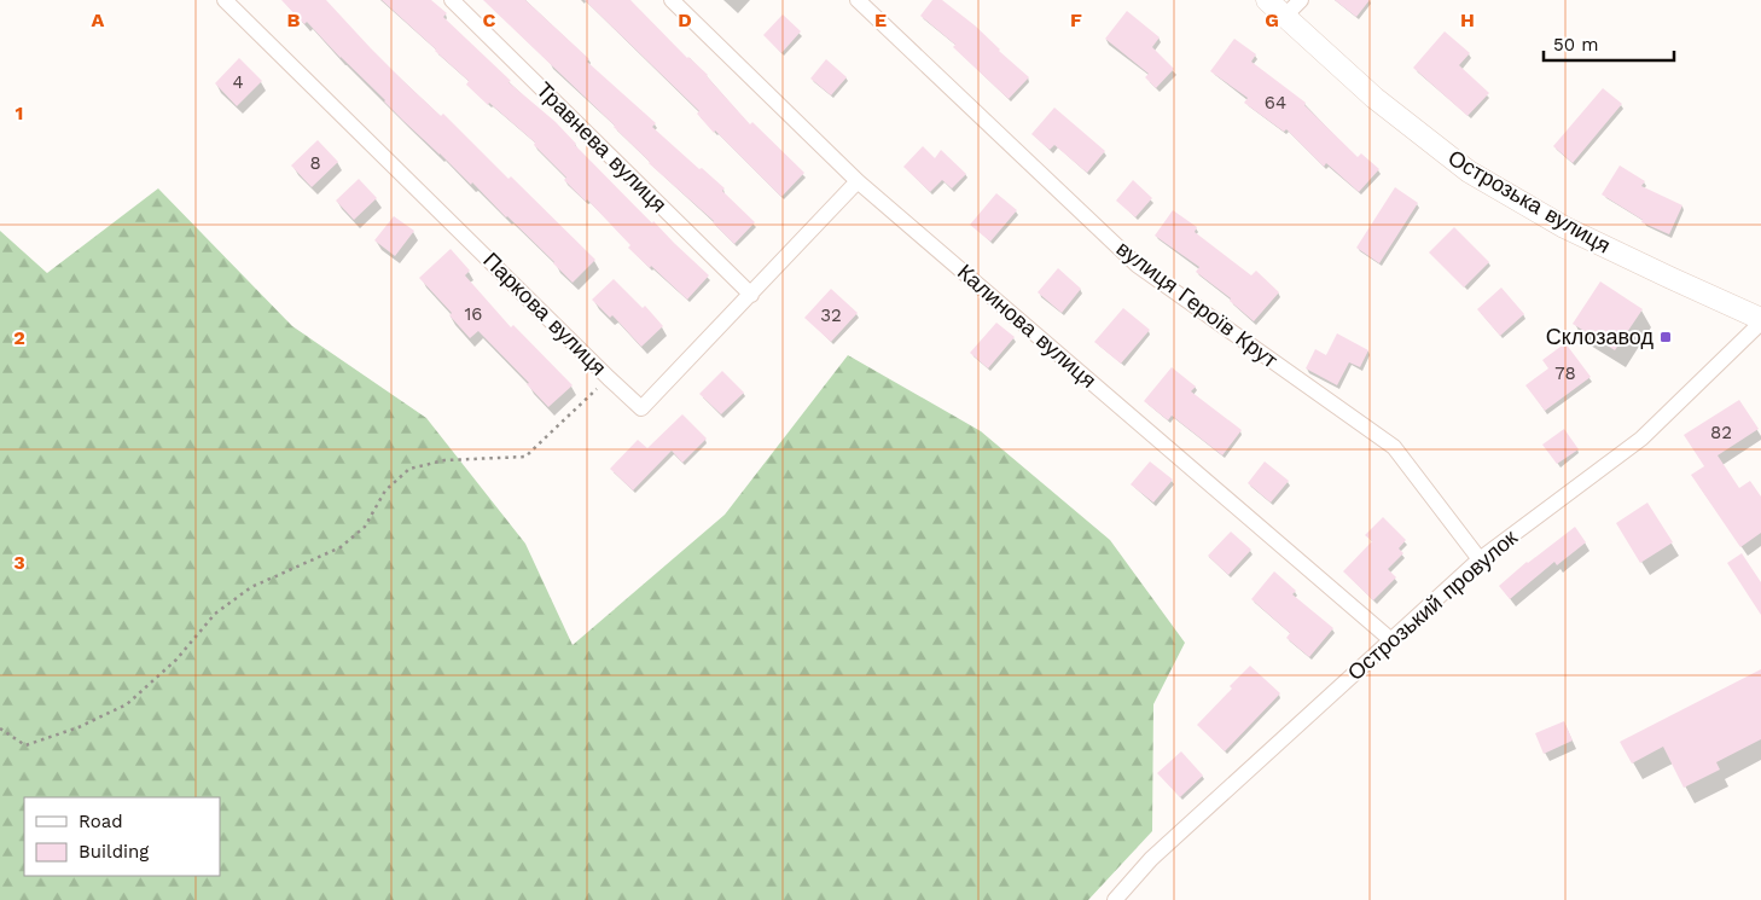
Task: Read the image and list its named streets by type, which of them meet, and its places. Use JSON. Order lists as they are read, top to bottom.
{
  "streets": {
    "main road": ["Острозька вулиця"],
    "street": [
      "Травнева вулиця",
      "вулиця Героїв Крут",
      "Паркова вулиця",
      "Калинова вулиця",
      "Острозький провулок"
    ]
  },
  "crossings": [
    ["Травнева вулиця", "Паркова вулиця"],
    ["Острозька вулиця", "Острозький провулок"],
    ["вулиця Героїв Крут", "Острозький провулок"],
    ["Паркова вулиця", "Калинова вулиця"],
    ["Калинова вулиця", "Острозький провулок"]
  ],
  "places": {
    "transit": ["Склозавод"]
  },
  "house_numbers": [
    "4",
    "64",
    "8",
    "16",
    "32",
    "78",
    "82"
  ],
  "legend": ["Road", "Building"],
  "scale_bar": "50 m",
  "grid": {
    "columns": [
      "A",
      "B",
      "C",
      "D",
      "E",
      "F",
      "G",
      "H"
    ],
    "rows": ["1", "2", "3"]
  }
}
